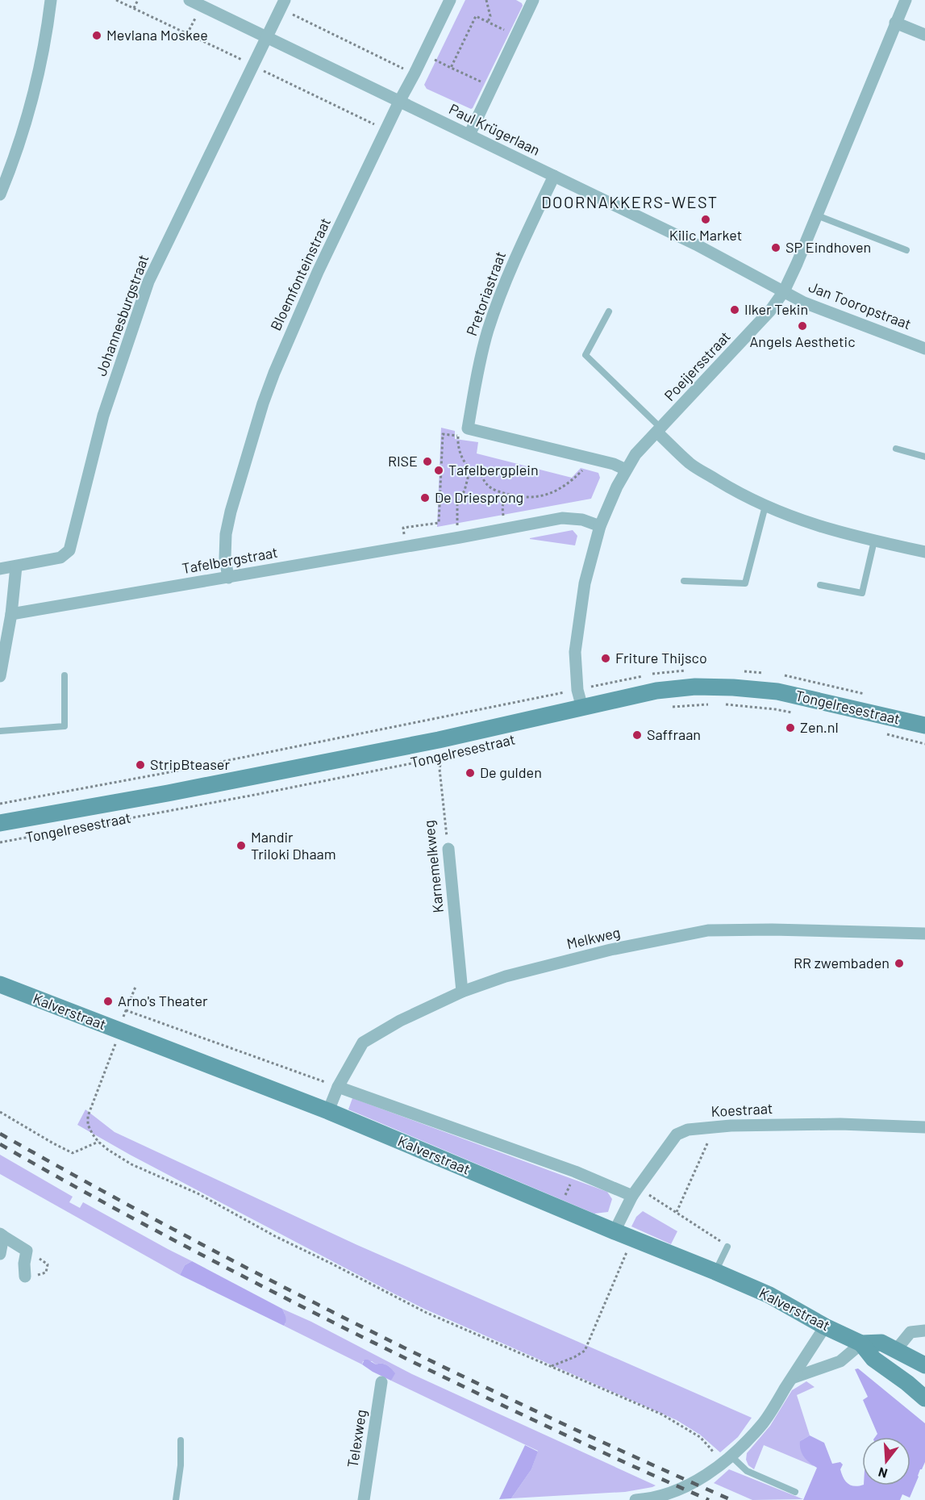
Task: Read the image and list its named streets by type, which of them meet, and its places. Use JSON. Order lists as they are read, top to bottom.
{
  "streets": {
    "street": [
      "Paul Krügerlaan",
      "Bloemfonteinstraat",
      "Pretoriastraat",
      "Jan Tooropstraat",
      "Johannesburgstraat",
      "Poeijersstraat",
      "Tafelbergstraat",
      "Tongelresestraat",
      "Karnemelkweg",
      "Melkweg",
      "Kalverstraat",
      "Koestraat",
      "Telexweg"
    ]
  },
  "crossings": [
    ["Paul Krügerlaan", "Bloemfonteinstraat"],
    ["Paul Krügerlaan", "Pretoriastraat"],
    ["Paul Krügerlaan", "Jan Tooropstraat"],
    ["Paul Krügerlaan", "Johannesburgstraat"],
    ["Paul Krügerlaan", "Poeijersstraat"],
    ["Bloemfonteinstraat", "Tafelbergstraat"],
    ["Jan Tooropstraat", "Poeijersstraat"],
    ["Poeijersstraat", "Tongelresestraat"],
    ["Tongelresestraat", "Karnemelkweg"],
    ["Karnemelkweg", "Melkweg"],
    ["Melkweg", "Kalverstraat"],
    ["Kalverstraat", "Koestraat"]
  ],
  "districts": ["DOORNAKKERS-WEST"],
  "places": [
    "Mevlana Moskee",
    "Kilic Market",
    "SP Eindhoven",
    "Ilker Tekin",
    "Angels Aesthetic",
    "RISE",
    "Tafelbergplein",
    "De Driesprong",
    "Friture Thijsco",
    "Zen.nl",
    "Saffraan",
    "StripBteaser",
    "De gulden",
    "Mandir Triloki Dhaam",
    "RR zwembaden",
    "Arno's Theater"
  ],
  "north": "bottom"
}
